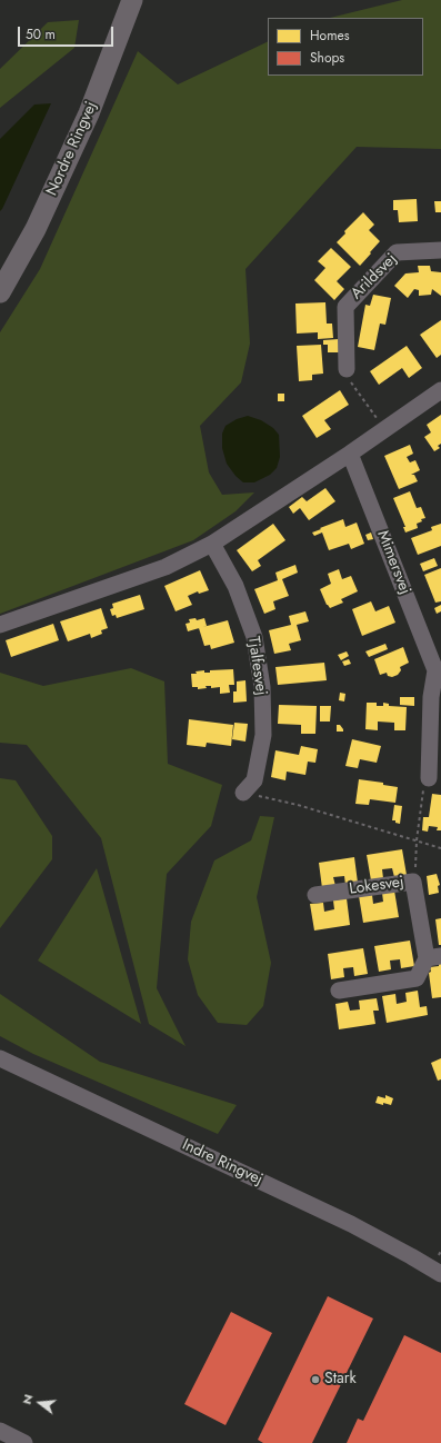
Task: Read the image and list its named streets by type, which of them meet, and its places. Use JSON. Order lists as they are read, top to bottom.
{
  "streets": {
    "main road": ["Nordre Ringvej"],
    "street": [
      "Arildsvej",
      "Mimersvej",
      "Tjalfesvej",
      "Lokesvej",
      "Indre Ringvej"
    ]
  },
  "places": ["Stark"],
  "legend": ["Homes", "Shops"],
  "scale_bar": "50 m",
  "north": "left"
}
